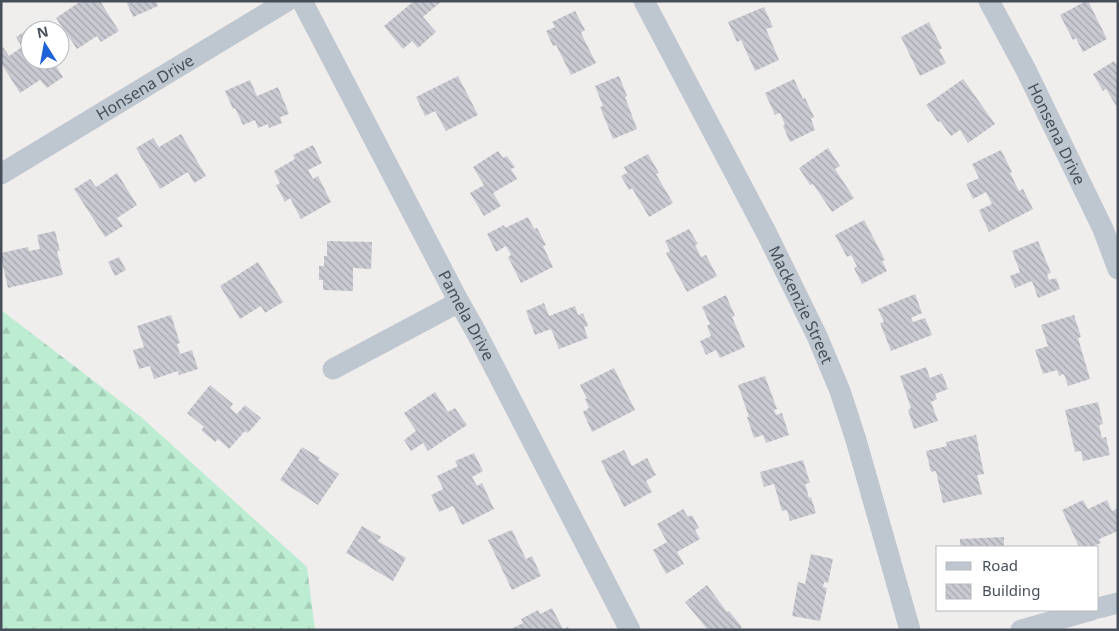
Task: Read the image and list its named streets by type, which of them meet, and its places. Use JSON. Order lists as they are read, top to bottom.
{
  "streets": {
    "street": ["Honsena Drive", "Mackenzie Street", "Pamela Drive"]
  },
  "legend": ["Road", "Building"],
  "north": "top"
}
